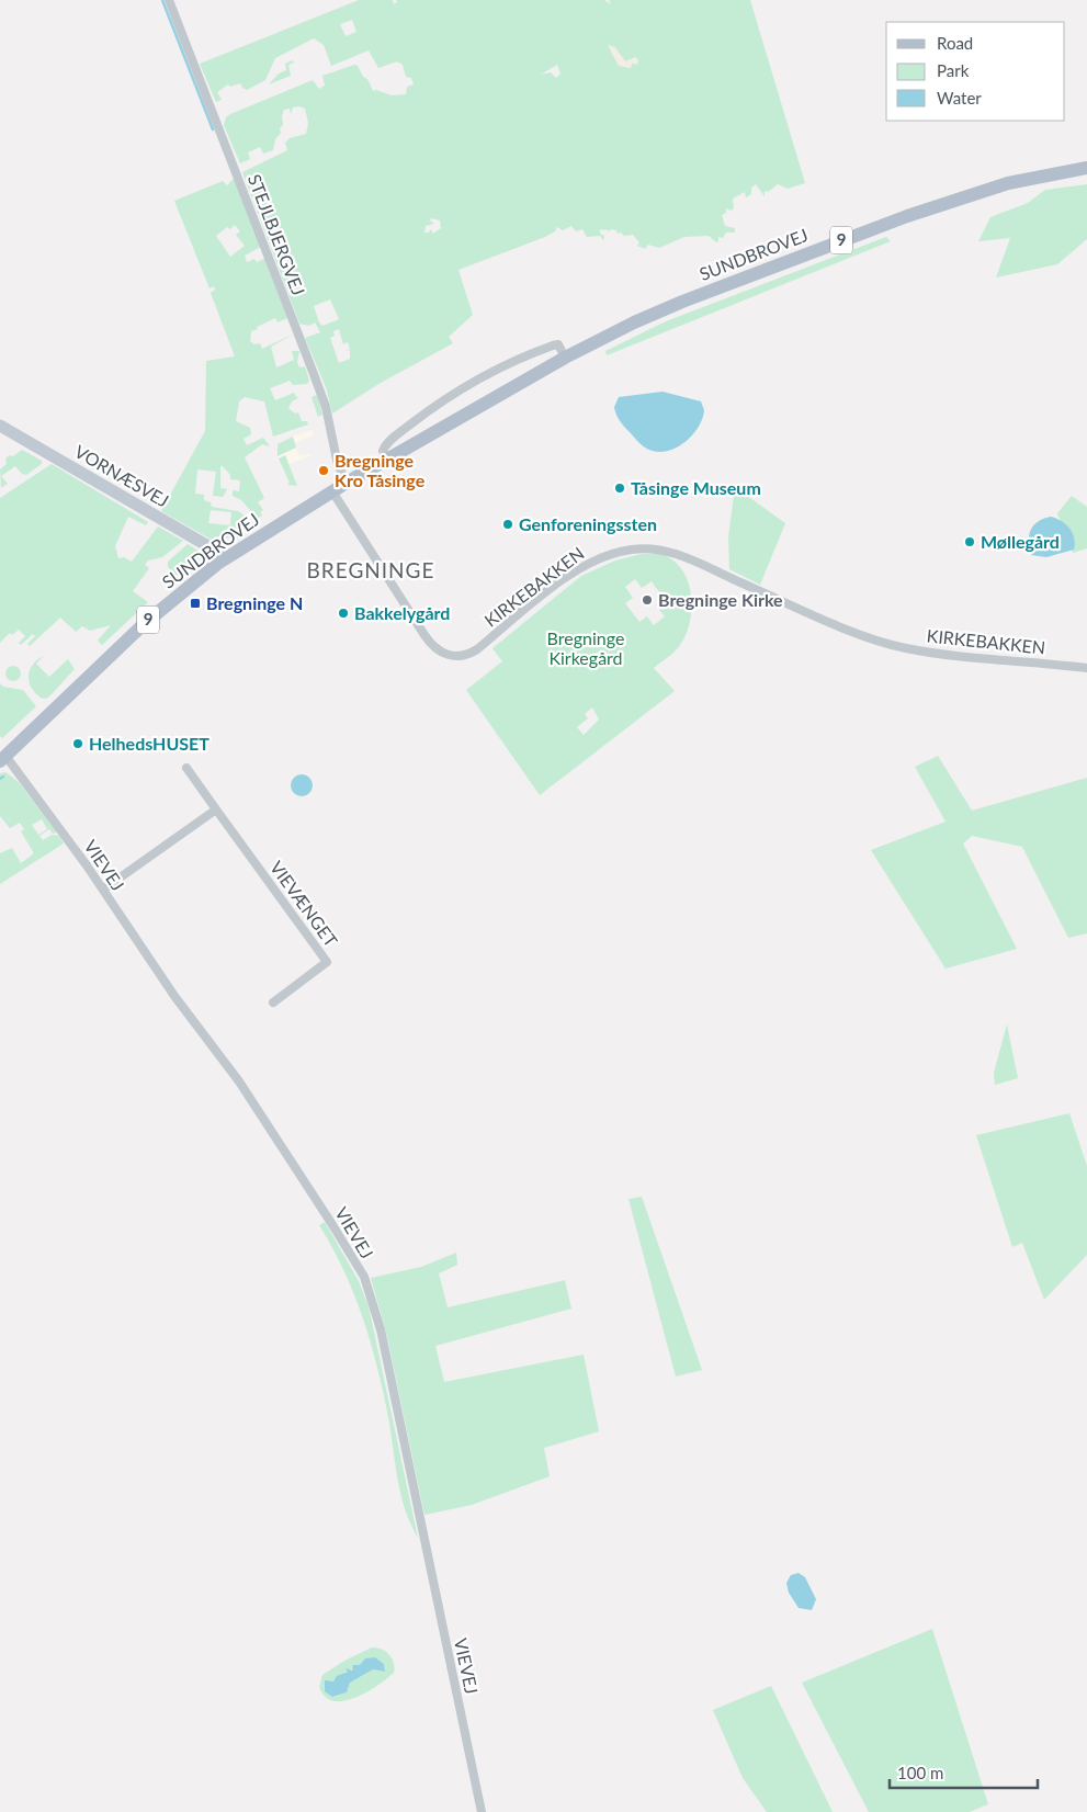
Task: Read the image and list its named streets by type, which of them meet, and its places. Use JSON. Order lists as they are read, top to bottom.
{
  "streets": {
    "main road": ["9", "SUNDBROVEJ"],
    "street": [
      "STEJLBJERGVEJ",
      "VORNÆSVEJ",
      "KIRKEBAKKEN",
      "VIEVEJ",
      "VIEVÆNGET"
    ]
  },
  "crossings": [
    ["STEJLBJERGVEJ", "SUNDBROVEJ"],
    ["SUNDBROVEJ", "VORNÆSVEJ"],
    ["SUNDBROVEJ", "KIRKEBAKKEN"],
    ["SUNDBROVEJ", "VIEVEJ"]
  ],
  "districts": ["BREGNINGE"],
  "parks": ["Bregninge Kirkegård"],
  "places": {
    "other": [
      "Bregninge Kro Tåsinge",
      "Tåsinge Museum",
      "Genforeningssten",
      "Møllegård",
      "Bregninge Kirke",
      "Bakkelygård",
      "HelhedsHUSET"
    ],
    "transit": ["Bregninge N"]
  },
  "legend": ["Road", "Park", "Water"],
  "scale_bar": "100 m"
}
